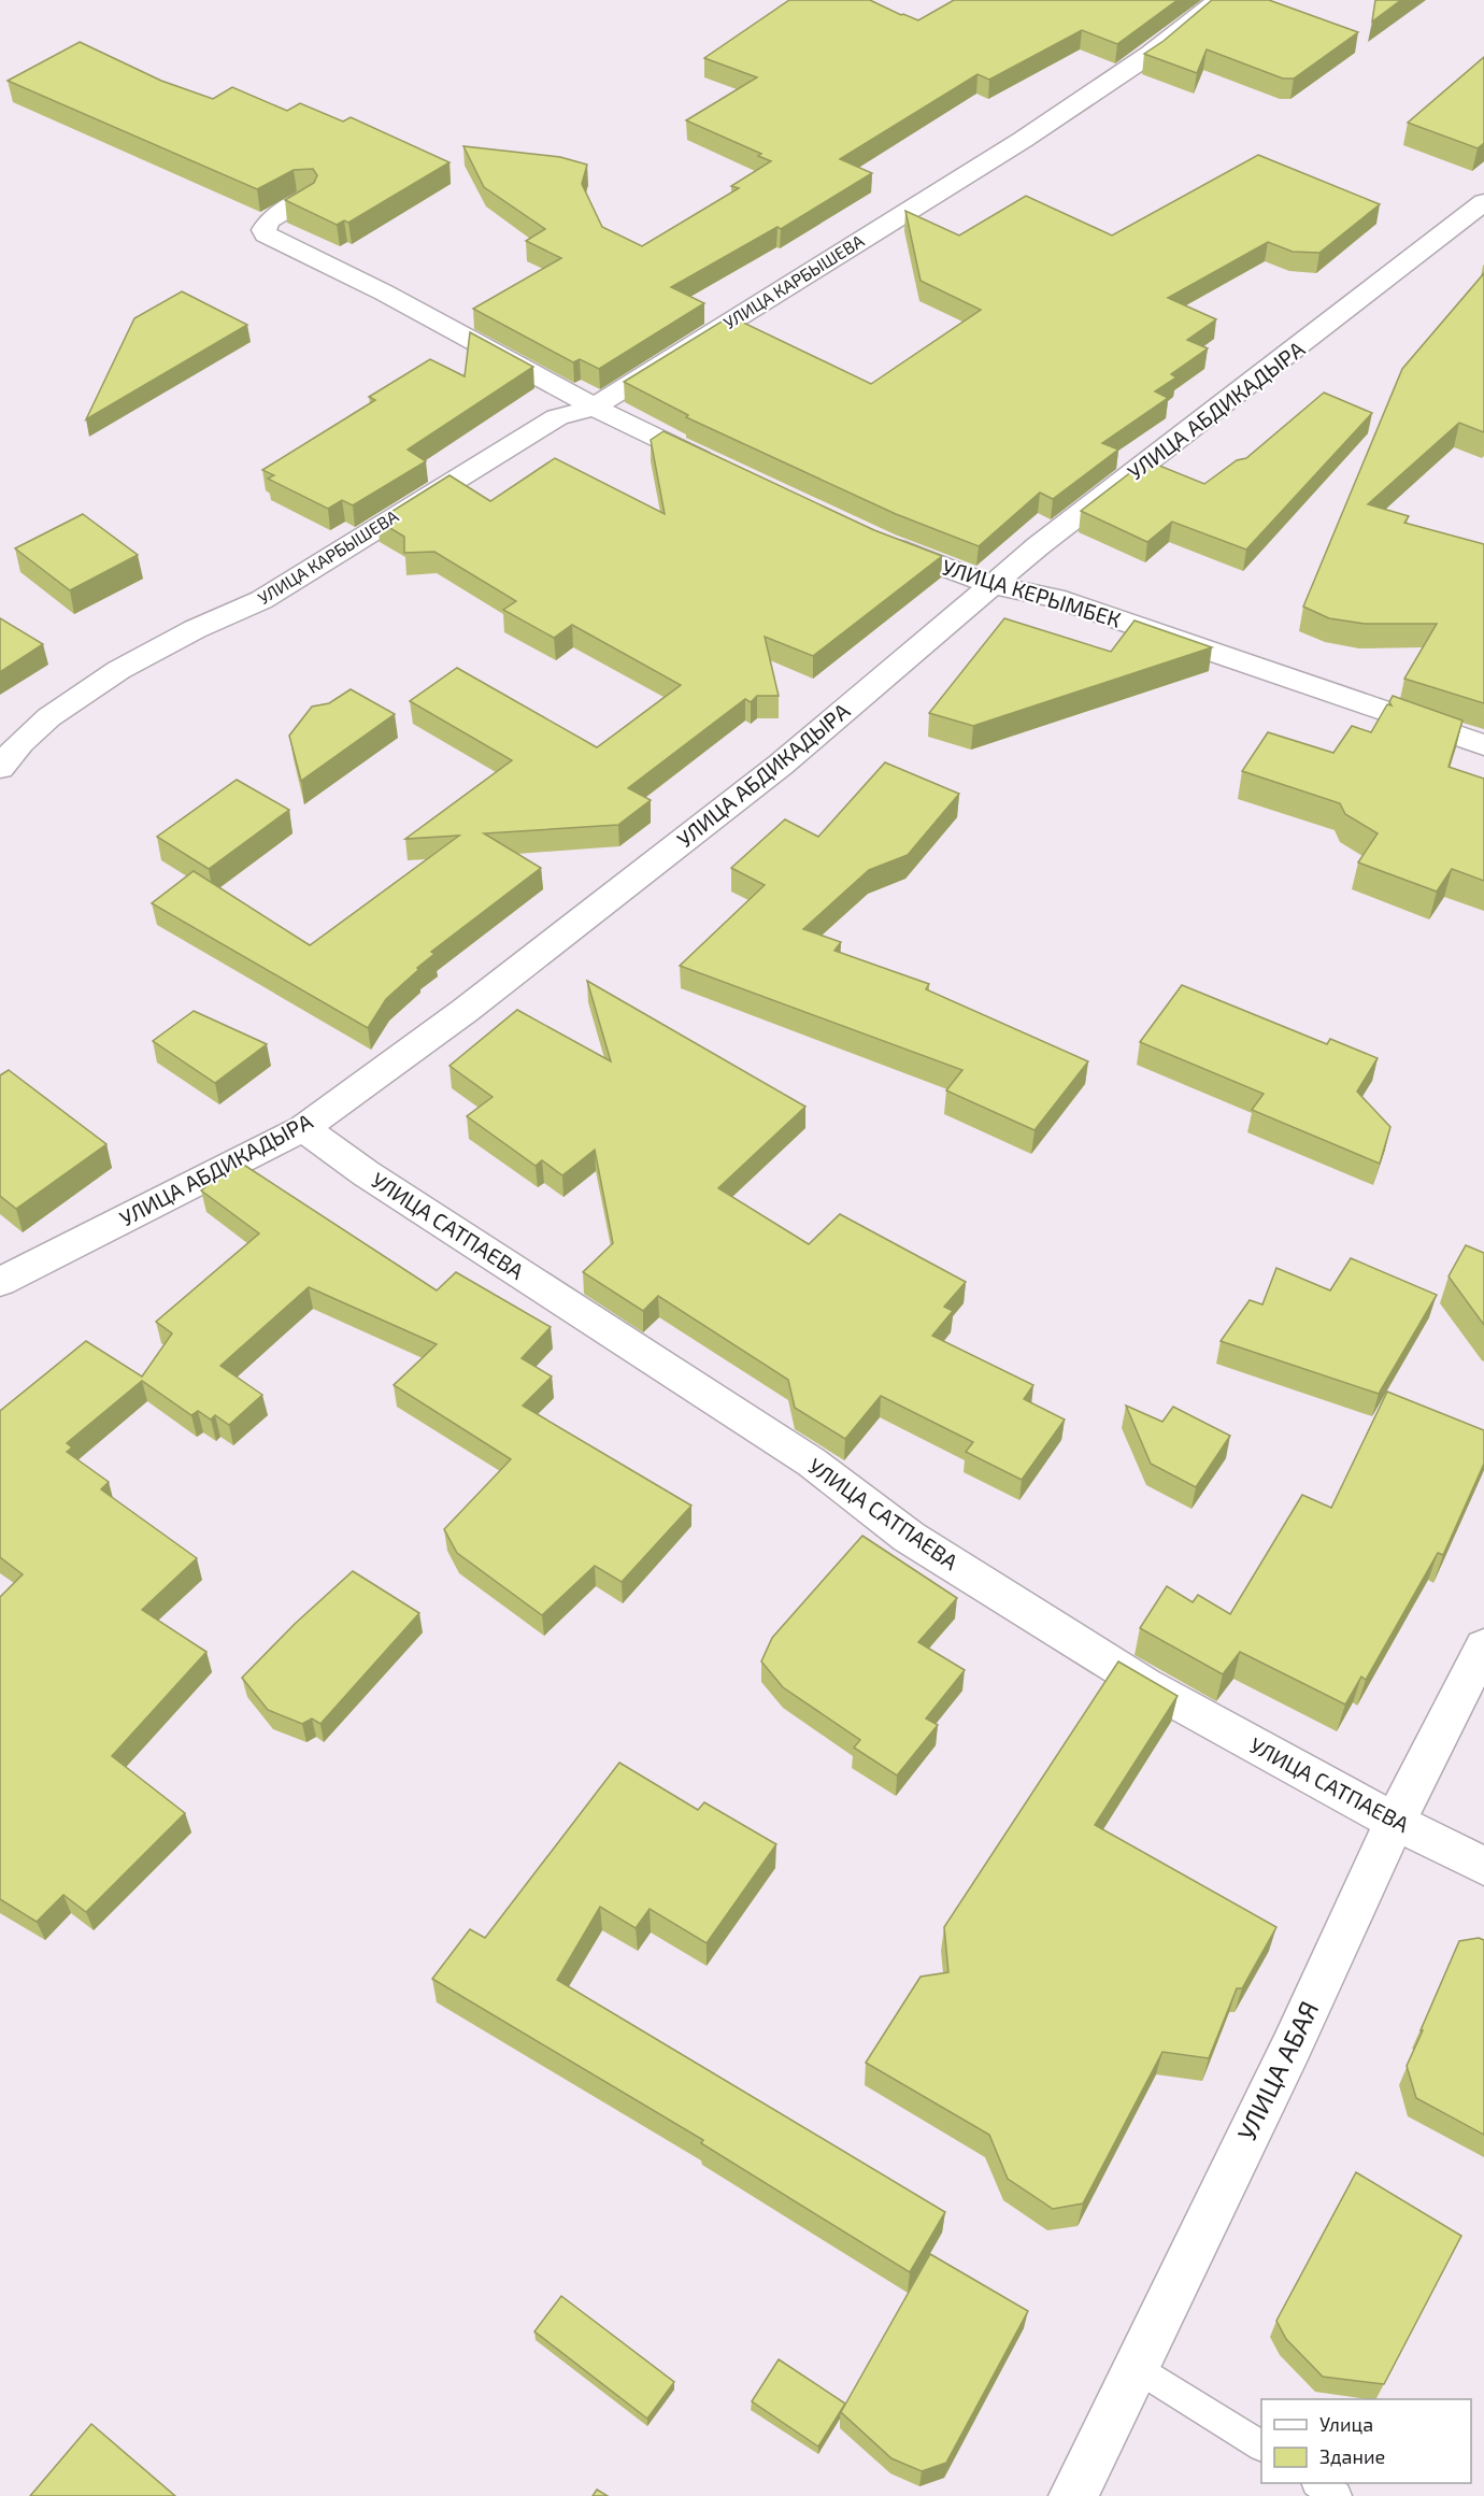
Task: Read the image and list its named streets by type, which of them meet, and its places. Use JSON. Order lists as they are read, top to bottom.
{
  "streets": {
    "street": [
      "УЛИЦА КАРБЫШЕВА",
      "УЛИЦА АБДИКАДЫРА",
      "УЛИЦА КЕРЫМБЕК",
      "УЛИЦА САТПАЕВА",
      "УЛИЦА АБАЯ"
    ]
  },
  "crossings": [
    ["УЛИЦА АБДИКАДЫРА", "УЛИЦА КЕРЫМБЕК"],
    ["УЛИЦА АБДИКАДЫРА", "УЛИЦА САТПАЕВА"],
    ["УЛИЦА САТПАЕВА", "УЛИЦА АБАЯ"]
  ],
  "legend": ["Улица", "Здание"]
}
